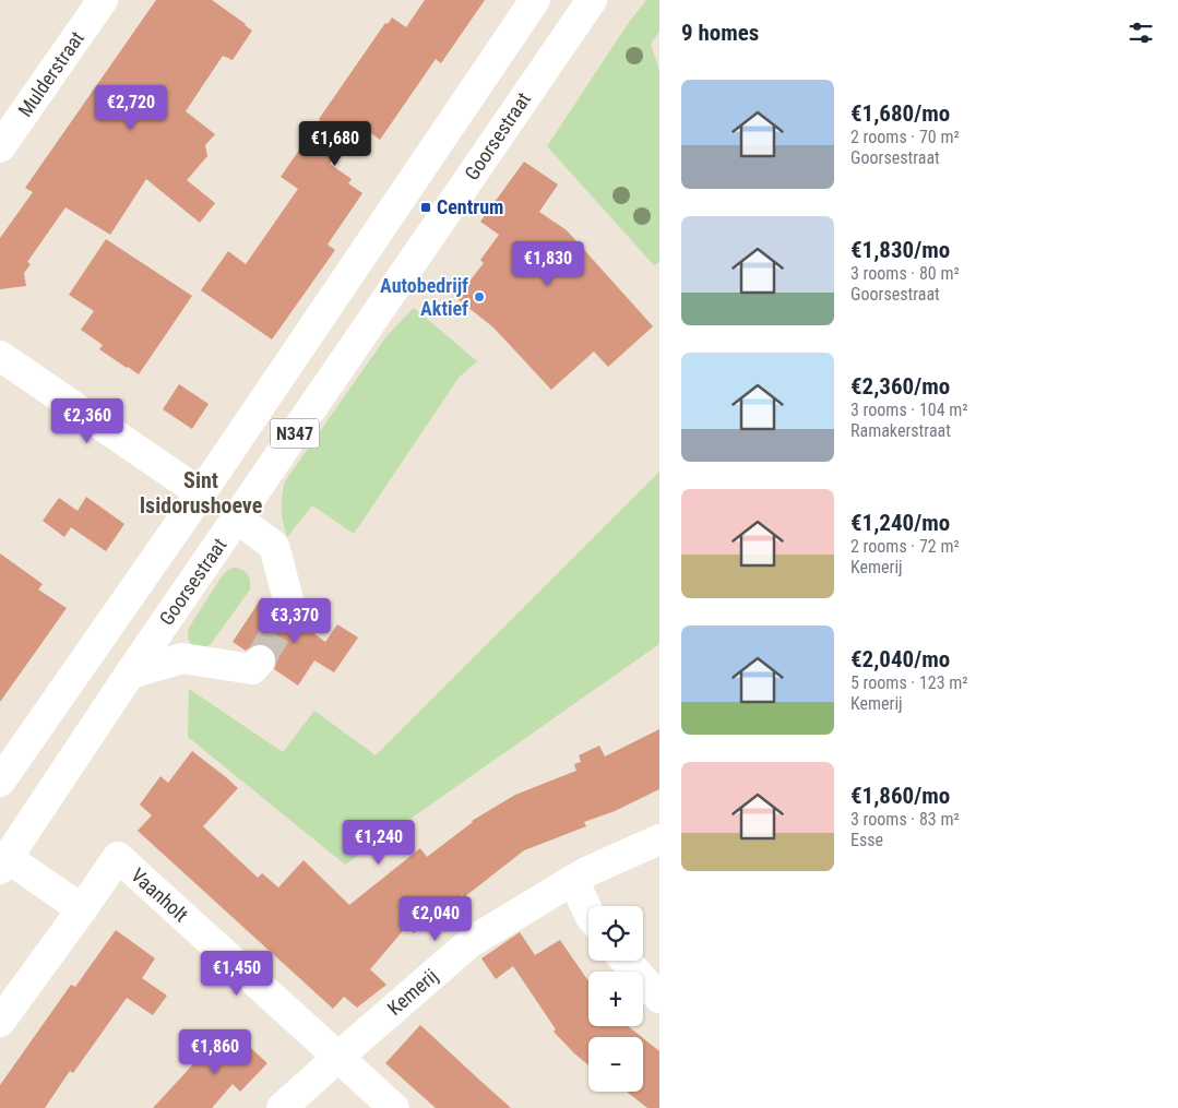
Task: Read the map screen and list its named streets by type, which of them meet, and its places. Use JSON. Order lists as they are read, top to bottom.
{
  "streets": {
    "street": [
      "Mulderstraat",
      "Goorsestraat",
      "N347",
      "Vaanholt",
      "Kemerij"
    ]
  },
  "crossings": [
    ["Vaanholt", "Kemerij"]
  ],
  "districts": ["Sint Isidorushoeve"],
  "places": {
    "transit": ["Centrum"],
    "other": ["Autobedrijf Aktief"]
  },
  "page": {
    "heading": "9 homes",
    "list": [
      {
        "name": "€1,680/mo",
        "note": "2 rooms · 70 m² · Goorsestraat"
      },
      {
        "name": "€1,830/mo",
        "note": "3 rooms · 80 m² · Goorsestraat"
      },
      {
        "name": "€2,360/mo",
        "note": "3 rooms · 104 m² · Ramakerstraat"
      },
      {
        "name": "€1,240/mo",
        "note": "2 rooms · 72 m² · Kemerij"
      },
      {
        "name": "€2,040/mo",
        "note": "5 rooms · 123 m² · Kemerij"
      },
      {
        "name": "€1,860/mo",
        "note": "3 rooms · 83 m² · Esse"
      }
    ],
    "price": [
      "€2,720",
      "€1,680",
      "€1,830",
      "€2,360",
      "€3,370",
      "€1,240",
      "€2,040",
      "€1,450",
      "€1,860"
    ],
    "map_buttons": ["+", "−"]
  }
}
